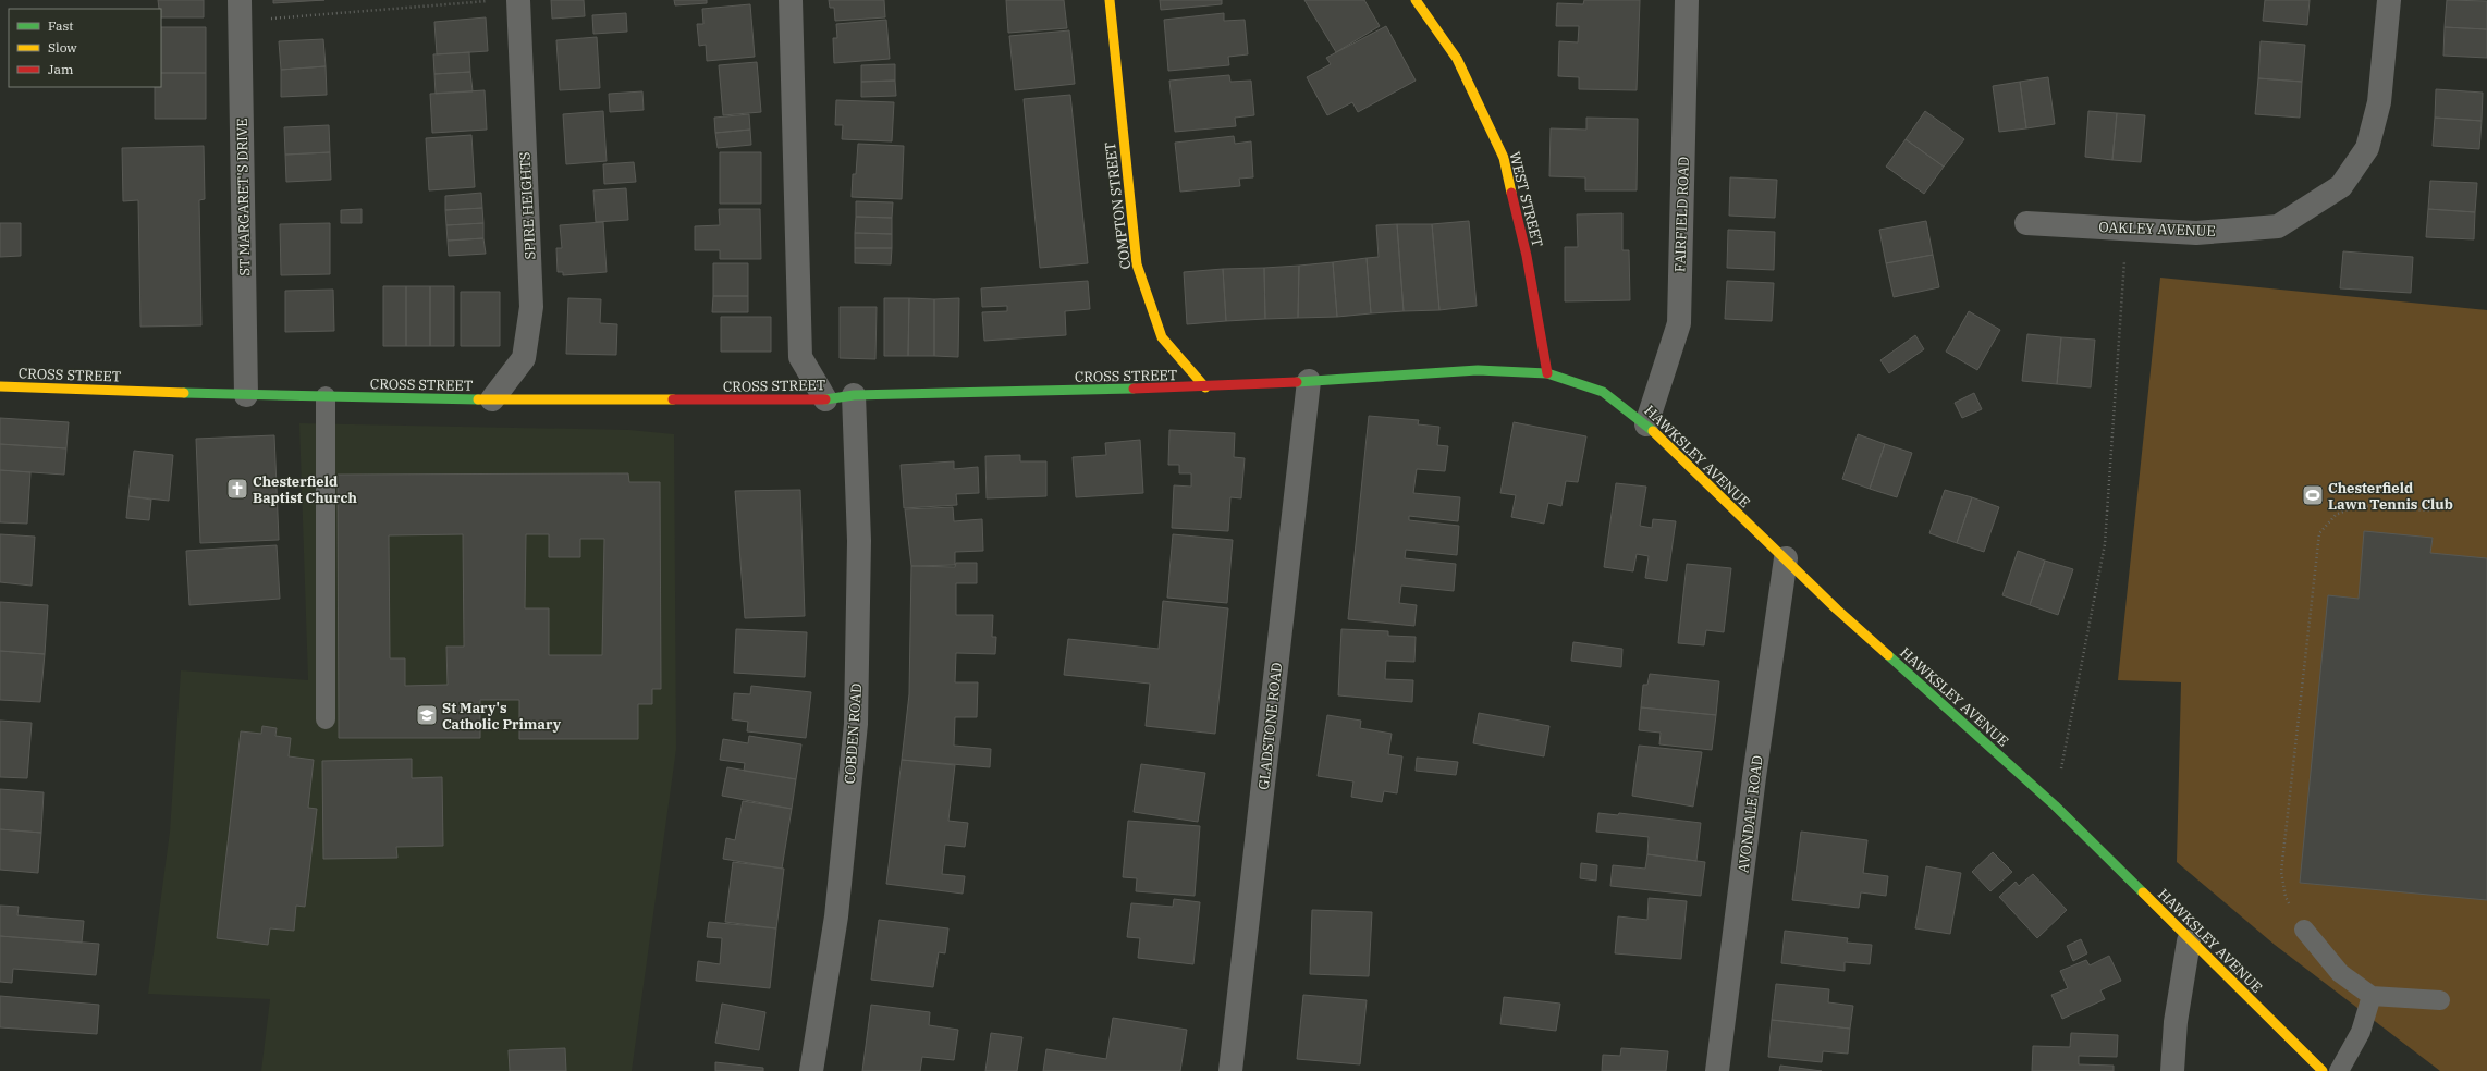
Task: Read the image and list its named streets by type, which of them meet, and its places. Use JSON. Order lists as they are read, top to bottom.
{
  "streets": {
    "street": [
      "ST MARGARET'S DRIVE",
      "WEST STREET",
      "SPIRE HEIGHTS",
      "COMPTON STREET",
      "FAIRFIELD ROAD",
      "OAKLEY AVENUE",
      "CROSS STREET",
      "HAWKSLEY AVENUE",
      "GLADSTONE ROAD",
      "COBDEN ROAD",
      "AVONDALE ROAD"
    ]
  },
  "crossings": [
    ["ST MARGARET'S DRIVE", "CROSS STREET"],
    ["WEST STREET", "CROSS STREET"],
    ["WEST STREET", "HAWKSLEY AVENUE"],
    ["SPIRE HEIGHTS", "CROSS STREET"],
    ["COMPTON STREET", "CROSS STREET"],
    ["FAIRFIELD ROAD", "HAWKSLEY AVENUE"],
    ["CROSS STREET", "HAWKSLEY AVENUE"],
    ["CROSS STREET", "GLADSTONE ROAD"],
    ["CROSS STREET", "COBDEN ROAD"],
    ["HAWKSLEY AVENUE", "AVONDALE ROAD"]
  ],
  "places": {
    "church": ["Chesterfield Baptist Church"],
    "sports": ["Chesterfield Lawn Tennis Club"],
    "school or university": ["St Mary's Catholic Primary"]
  },
  "legend": ["Fast", "Slow", "Jam"]
}
